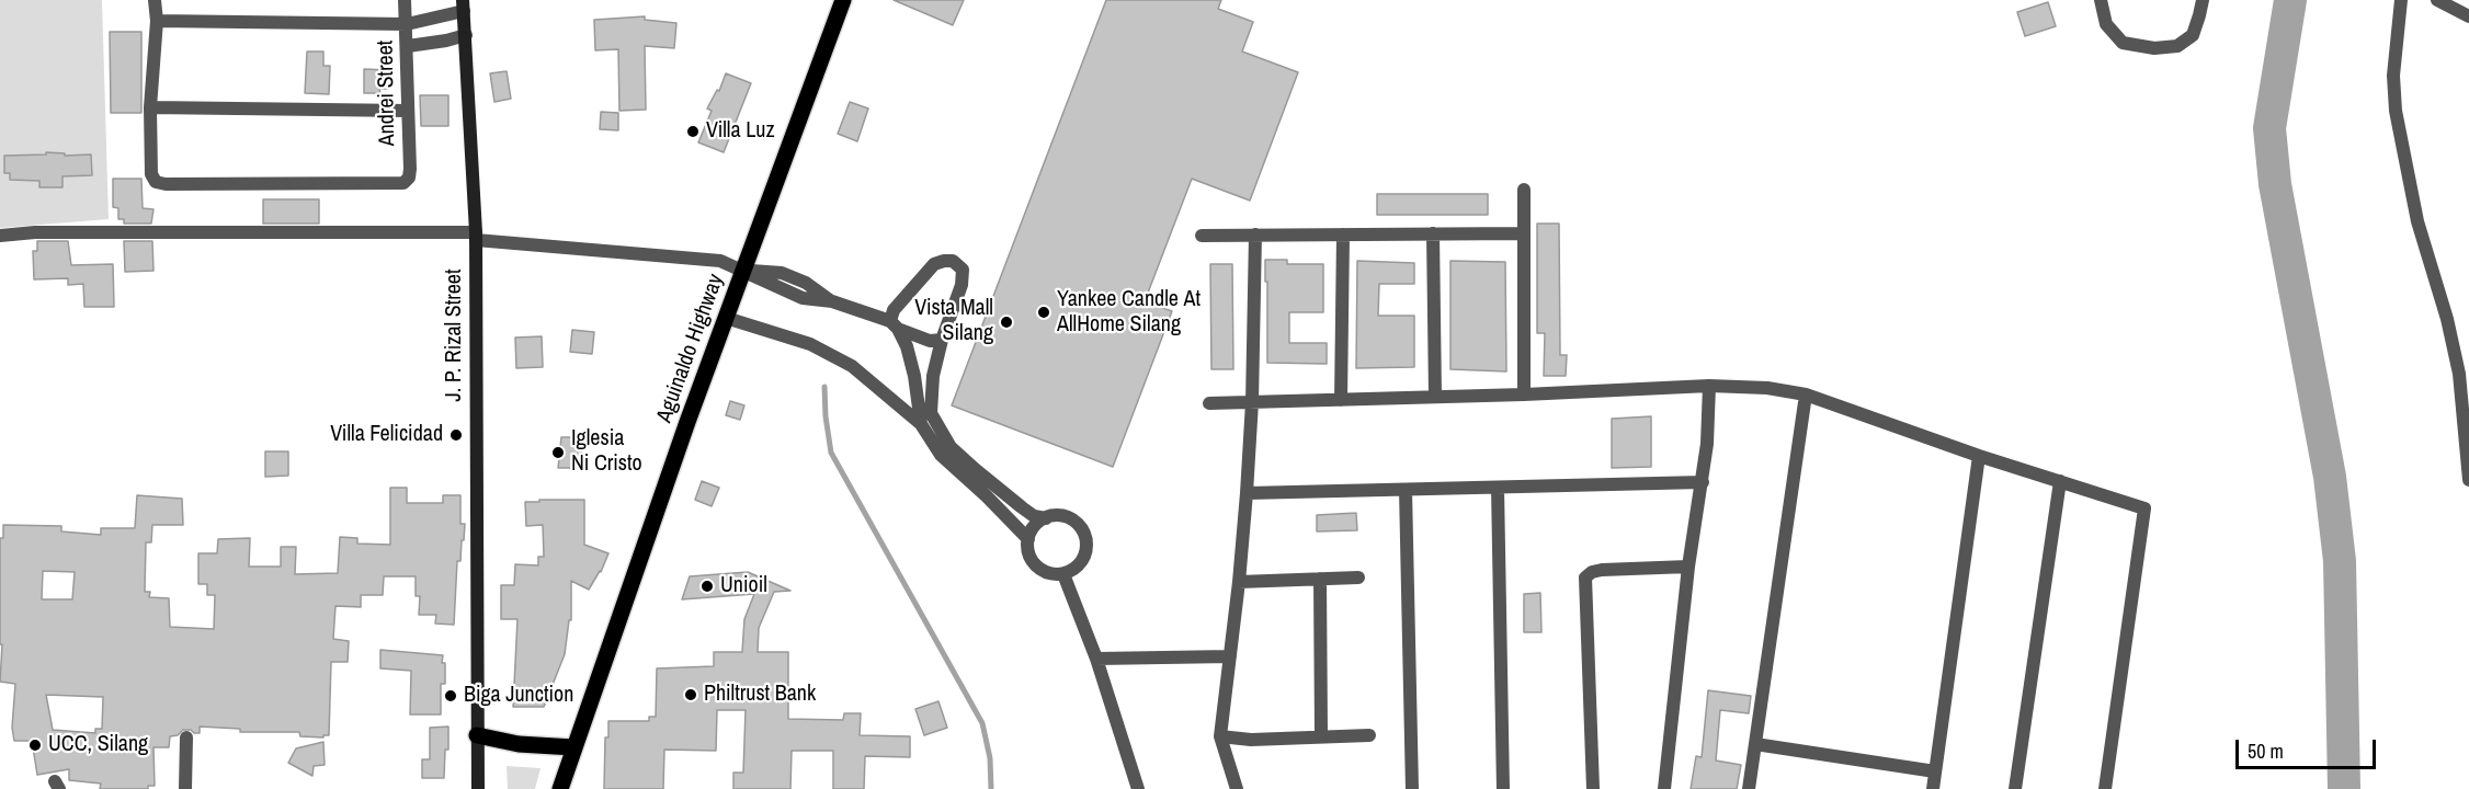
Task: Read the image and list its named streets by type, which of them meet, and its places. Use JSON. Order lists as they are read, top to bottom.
{
  "streets": {
    "main road": ["J. P. Rizal Street", "Aguinaldo Highway"],
    "street": ["Andrei Street"]
  },
  "places": [
    "Villa Luz",
    "Yankee Candle At AllHome Silang",
    "Vista Mall Silang",
    "Villa Felicidad",
    "Iglesia Ni Cristo",
    "Unioil",
    "Philtrust Bank",
    "Biga Junction",
    "UCC, Silang"
  ],
  "scale_bar": "50 m"
}
